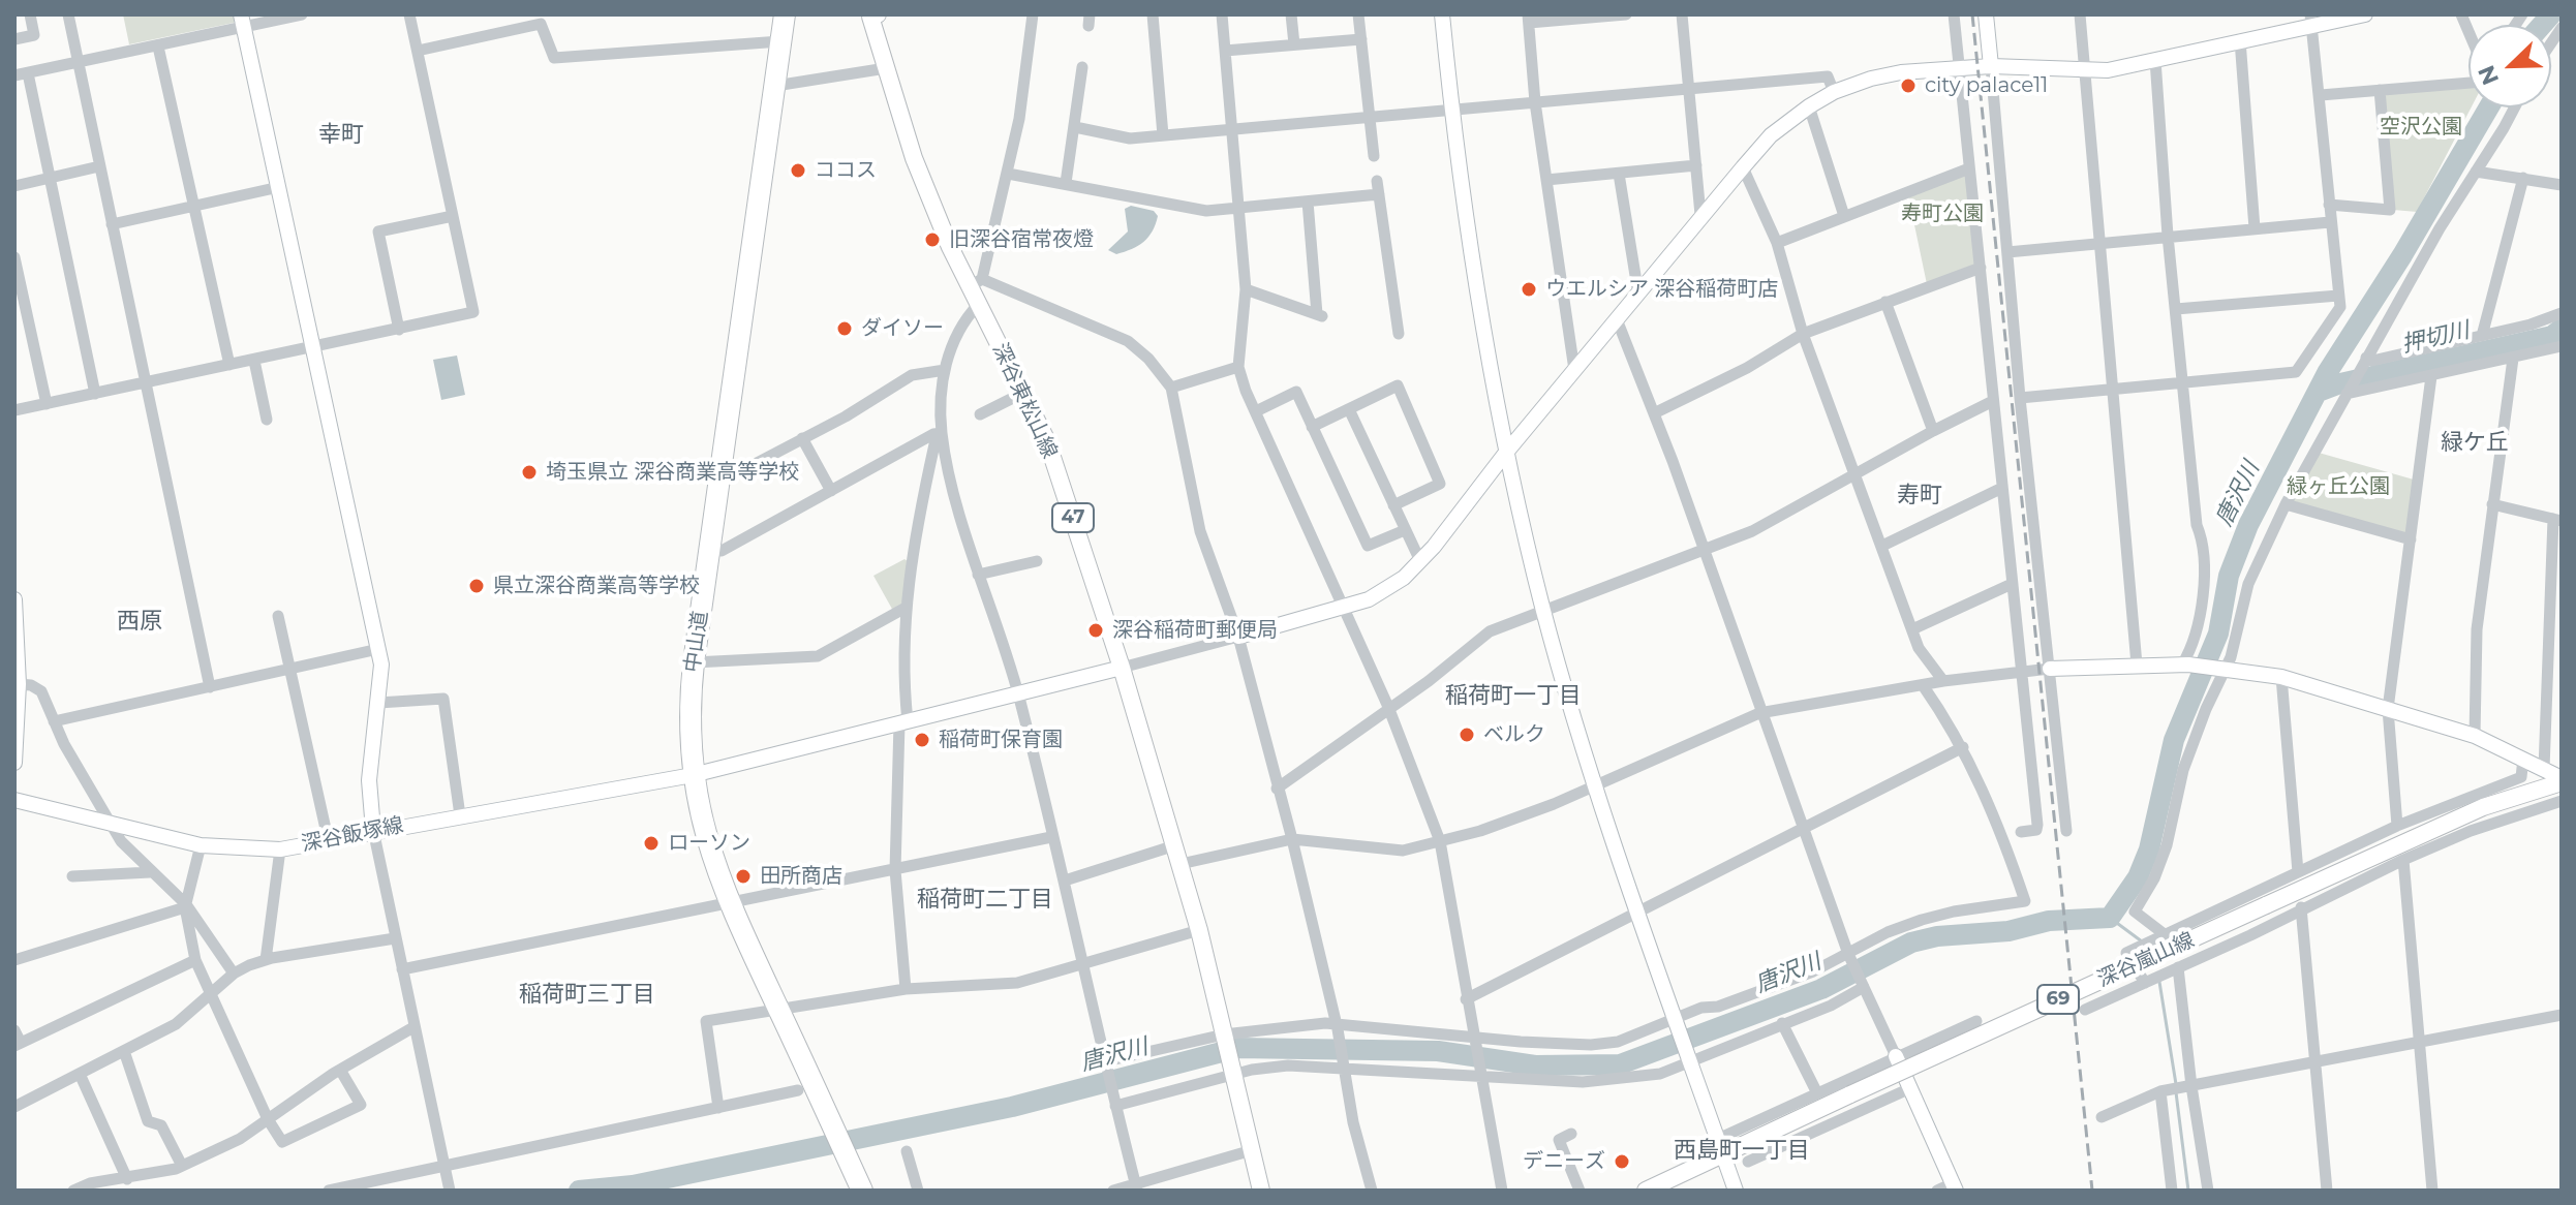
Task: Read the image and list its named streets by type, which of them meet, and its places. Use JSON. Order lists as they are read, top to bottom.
{
  "streets": {
    "highway": ["中山道"],
    "main road": [
      "深谷東松山線",
      "47",
      "深谷嵐山線",
      "69"
    ],
    "street": ["深谷飯塚線"]
  },
  "crossings": [
    ["深谷東松山線", "47"],
    ["深谷東松山線", "深谷飯塚線"],
    ["中山道", "深谷飯塚線"]
  ],
  "districts": [
    "幸町",
    "緑ケ丘",
    "寿町",
    "西原",
    "稲荷町一丁目",
    "稲荷町二丁目",
    "稲荷町三丁目",
    "西島町一丁目"
  ],
  "water": ["押切川", "唐沢川"],
  "parks": ["空沢公園", "寿町公園", "緑ヶ丘公園"],
  "places": [
    "city palace11",
    "ココス",
    "旧深谷宿常夜燈",
    "ウエルシア 深谷稲荷町店",
    "ダイソー",
    "埼玉県立 深谷商業高等学校",
    "県立深谷商業高等学校",
    "深谷稲荷町郵便局",
    "ベルク",
    "稲荷町保育園",
    "ローソン",
    "田所商店",
    "デニーズ"
  ],
  "north": "bottom left"
}
